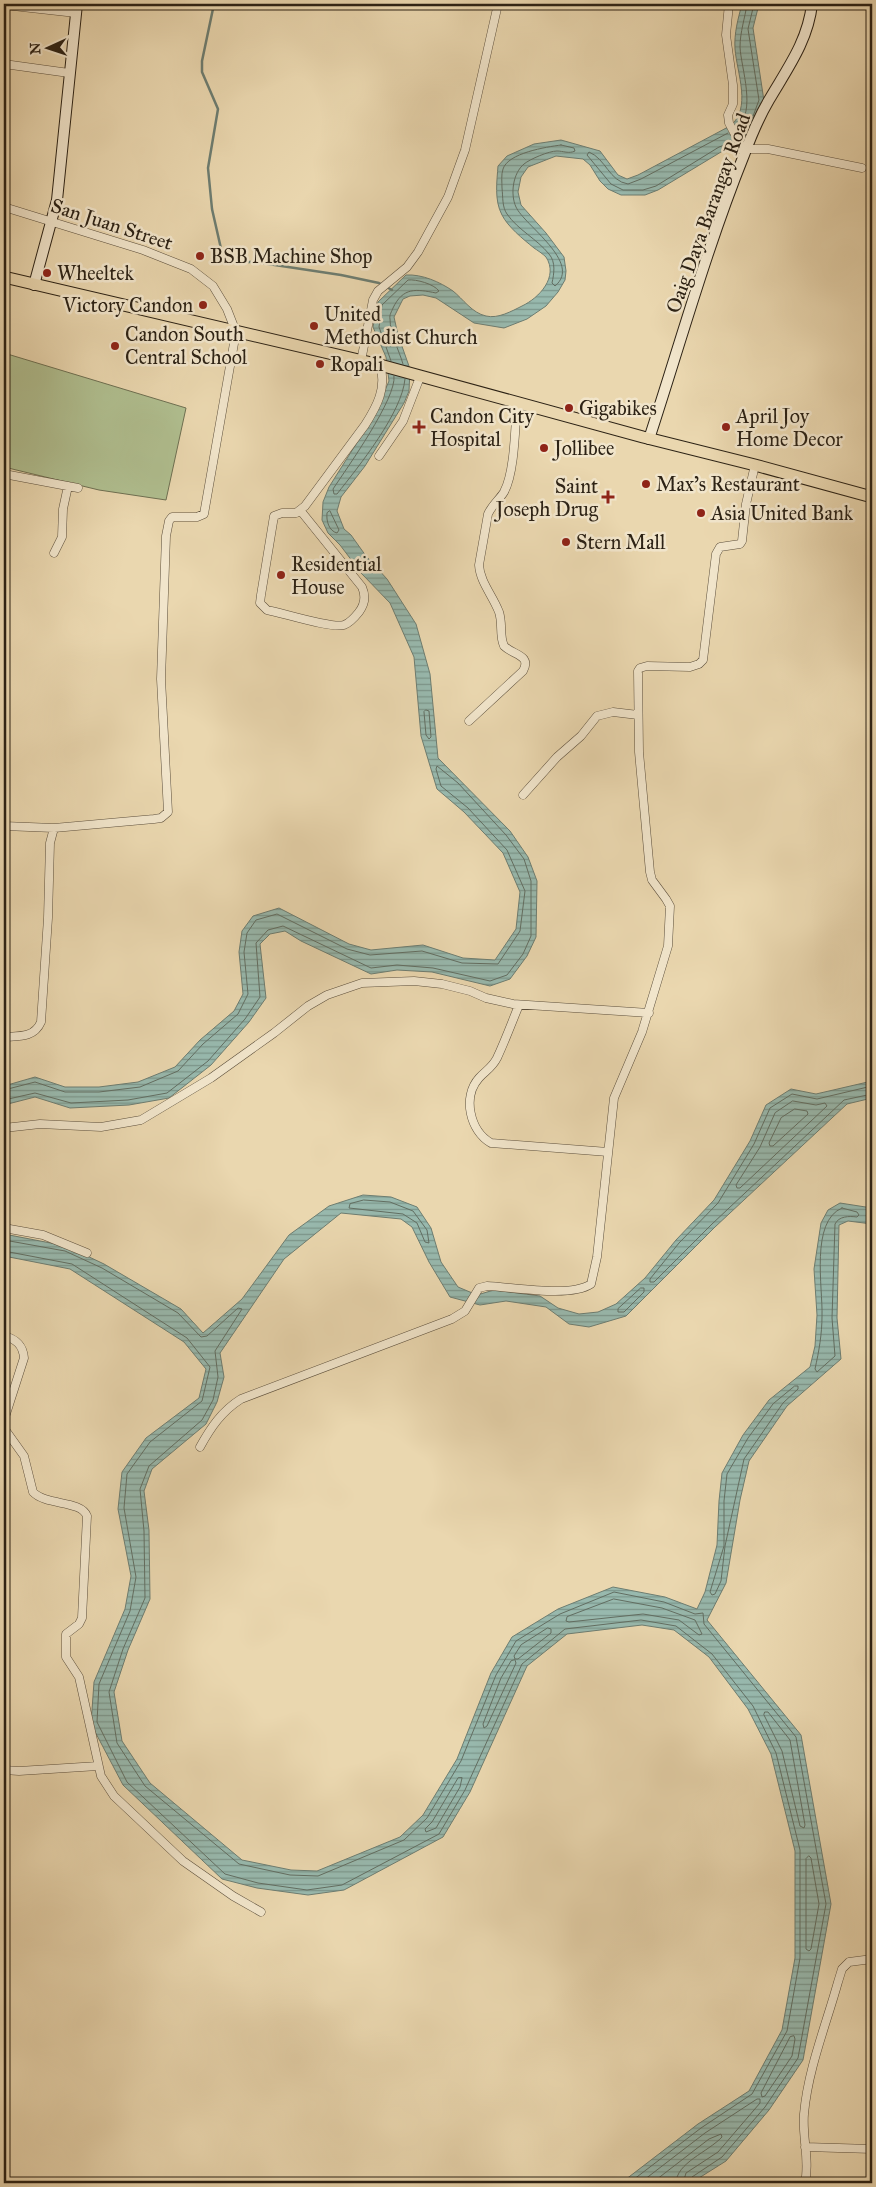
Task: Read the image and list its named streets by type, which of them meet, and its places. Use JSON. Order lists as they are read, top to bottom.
{
  "streets": {
    "street": ["Oaig Daya Barangay Road", "San Juan Street"]
  },
  "places": {
    "other": [
      "BSB Machine Shop",
      "Wheeltek",
      "Victory Candon",
      "United Methodist Church",
      "Candon South Central School",
      "Ropali",
      "Gigabikes",
      "April Joy Home Decor",
      "Jollibee",
      "Max's Restaurant",
      "Asia United Bank",
      "Stern Mall",
      "Residential House"
    ],
    "health": ["Candon City Hospital", "Saint Joseph Drug"]
  },
  "north": "left"
}
